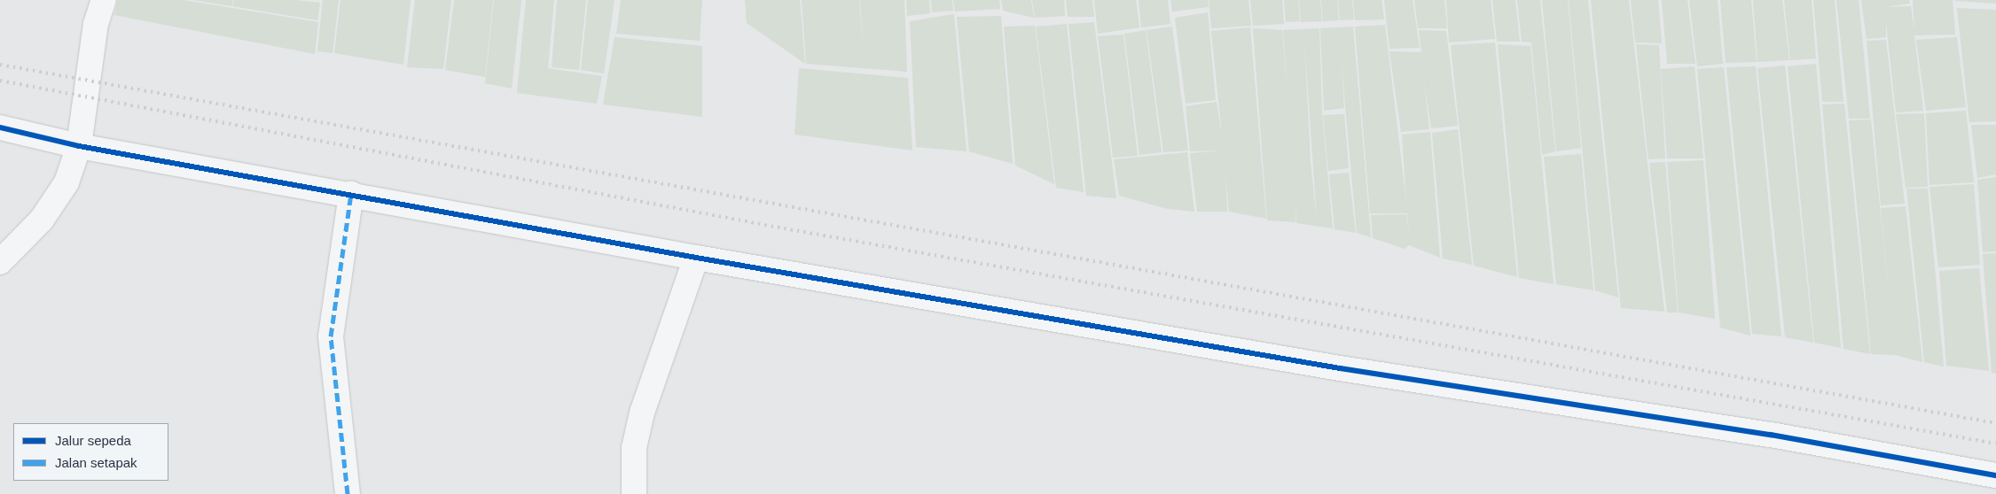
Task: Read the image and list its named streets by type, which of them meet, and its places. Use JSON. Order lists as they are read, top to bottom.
{
  "legend": ["Jalur sepeda", "Jalan setapak"]
}
